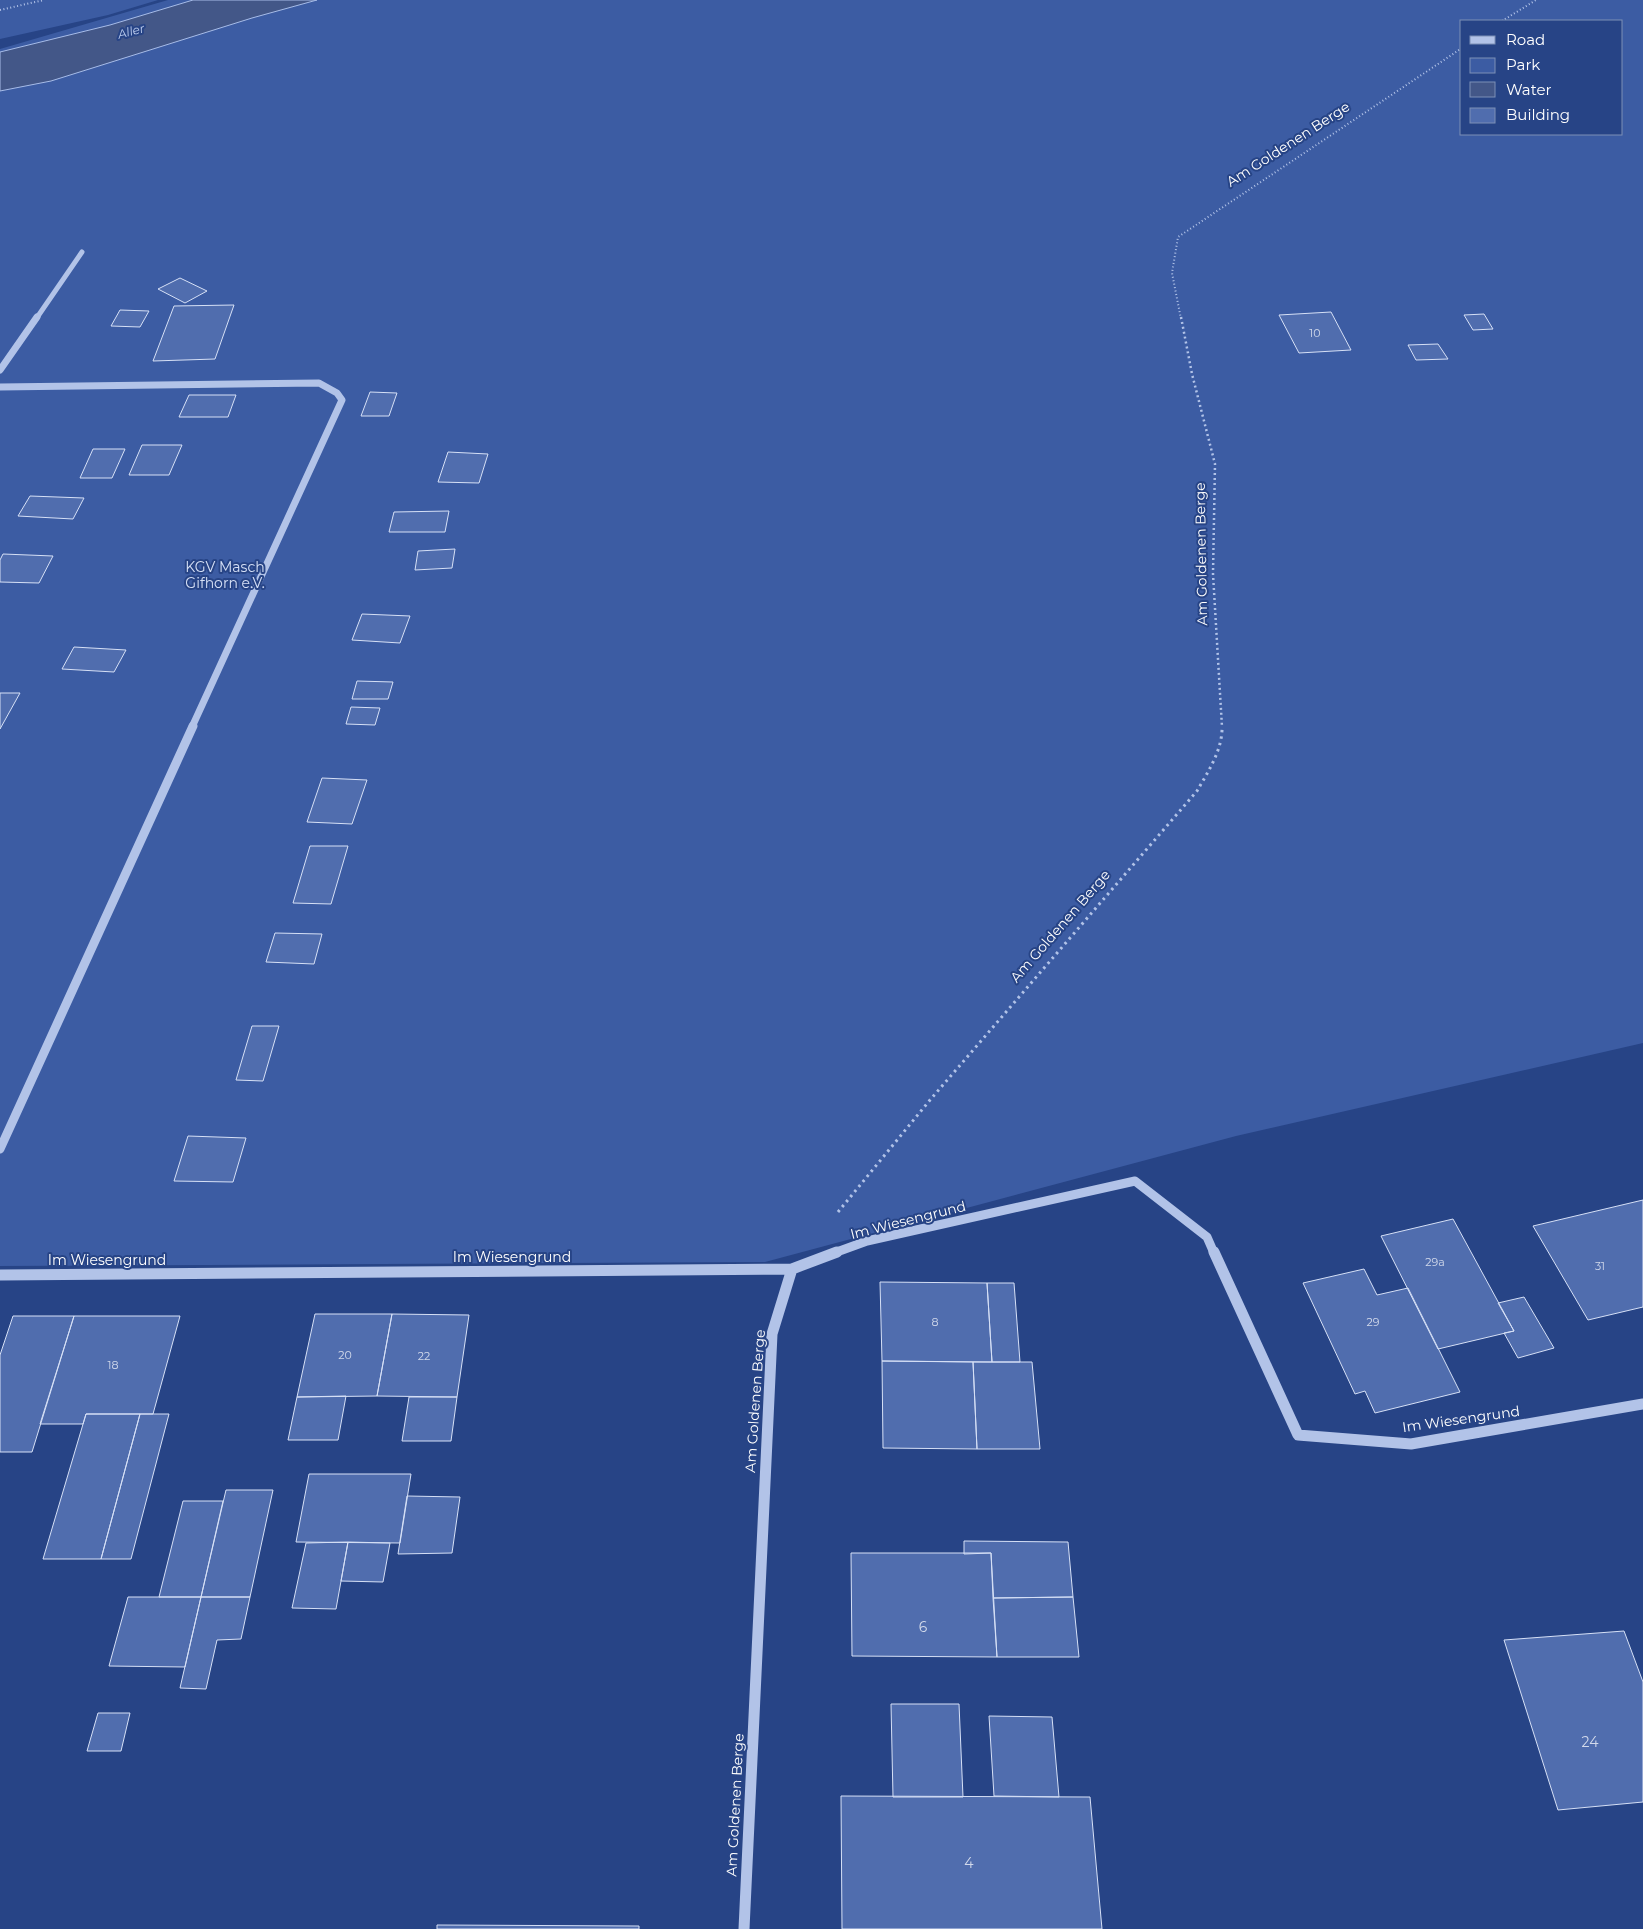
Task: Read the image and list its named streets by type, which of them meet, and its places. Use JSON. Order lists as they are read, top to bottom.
{
  "streets": {
    "street": ["Am Goldenen Berge", "Im Wiesengrund"]
  },
  "crossings": [
    ["Am Goldenen Berge", "Im Wiesengrund"]
  ],
  "water": ["Aller"],
  "parks": ["KGV Masch Gifhorn e.V."],
  "house_numbers": [
    "10",
    "29a",
    "31",
    "8",
    "29",
    "20",
    "22",
    "18",
    "6",
    "24",
    "4"
  ],
  "legend": [
    "Road",
    "Park",
    "Water",
    "Building"
  ]
}
